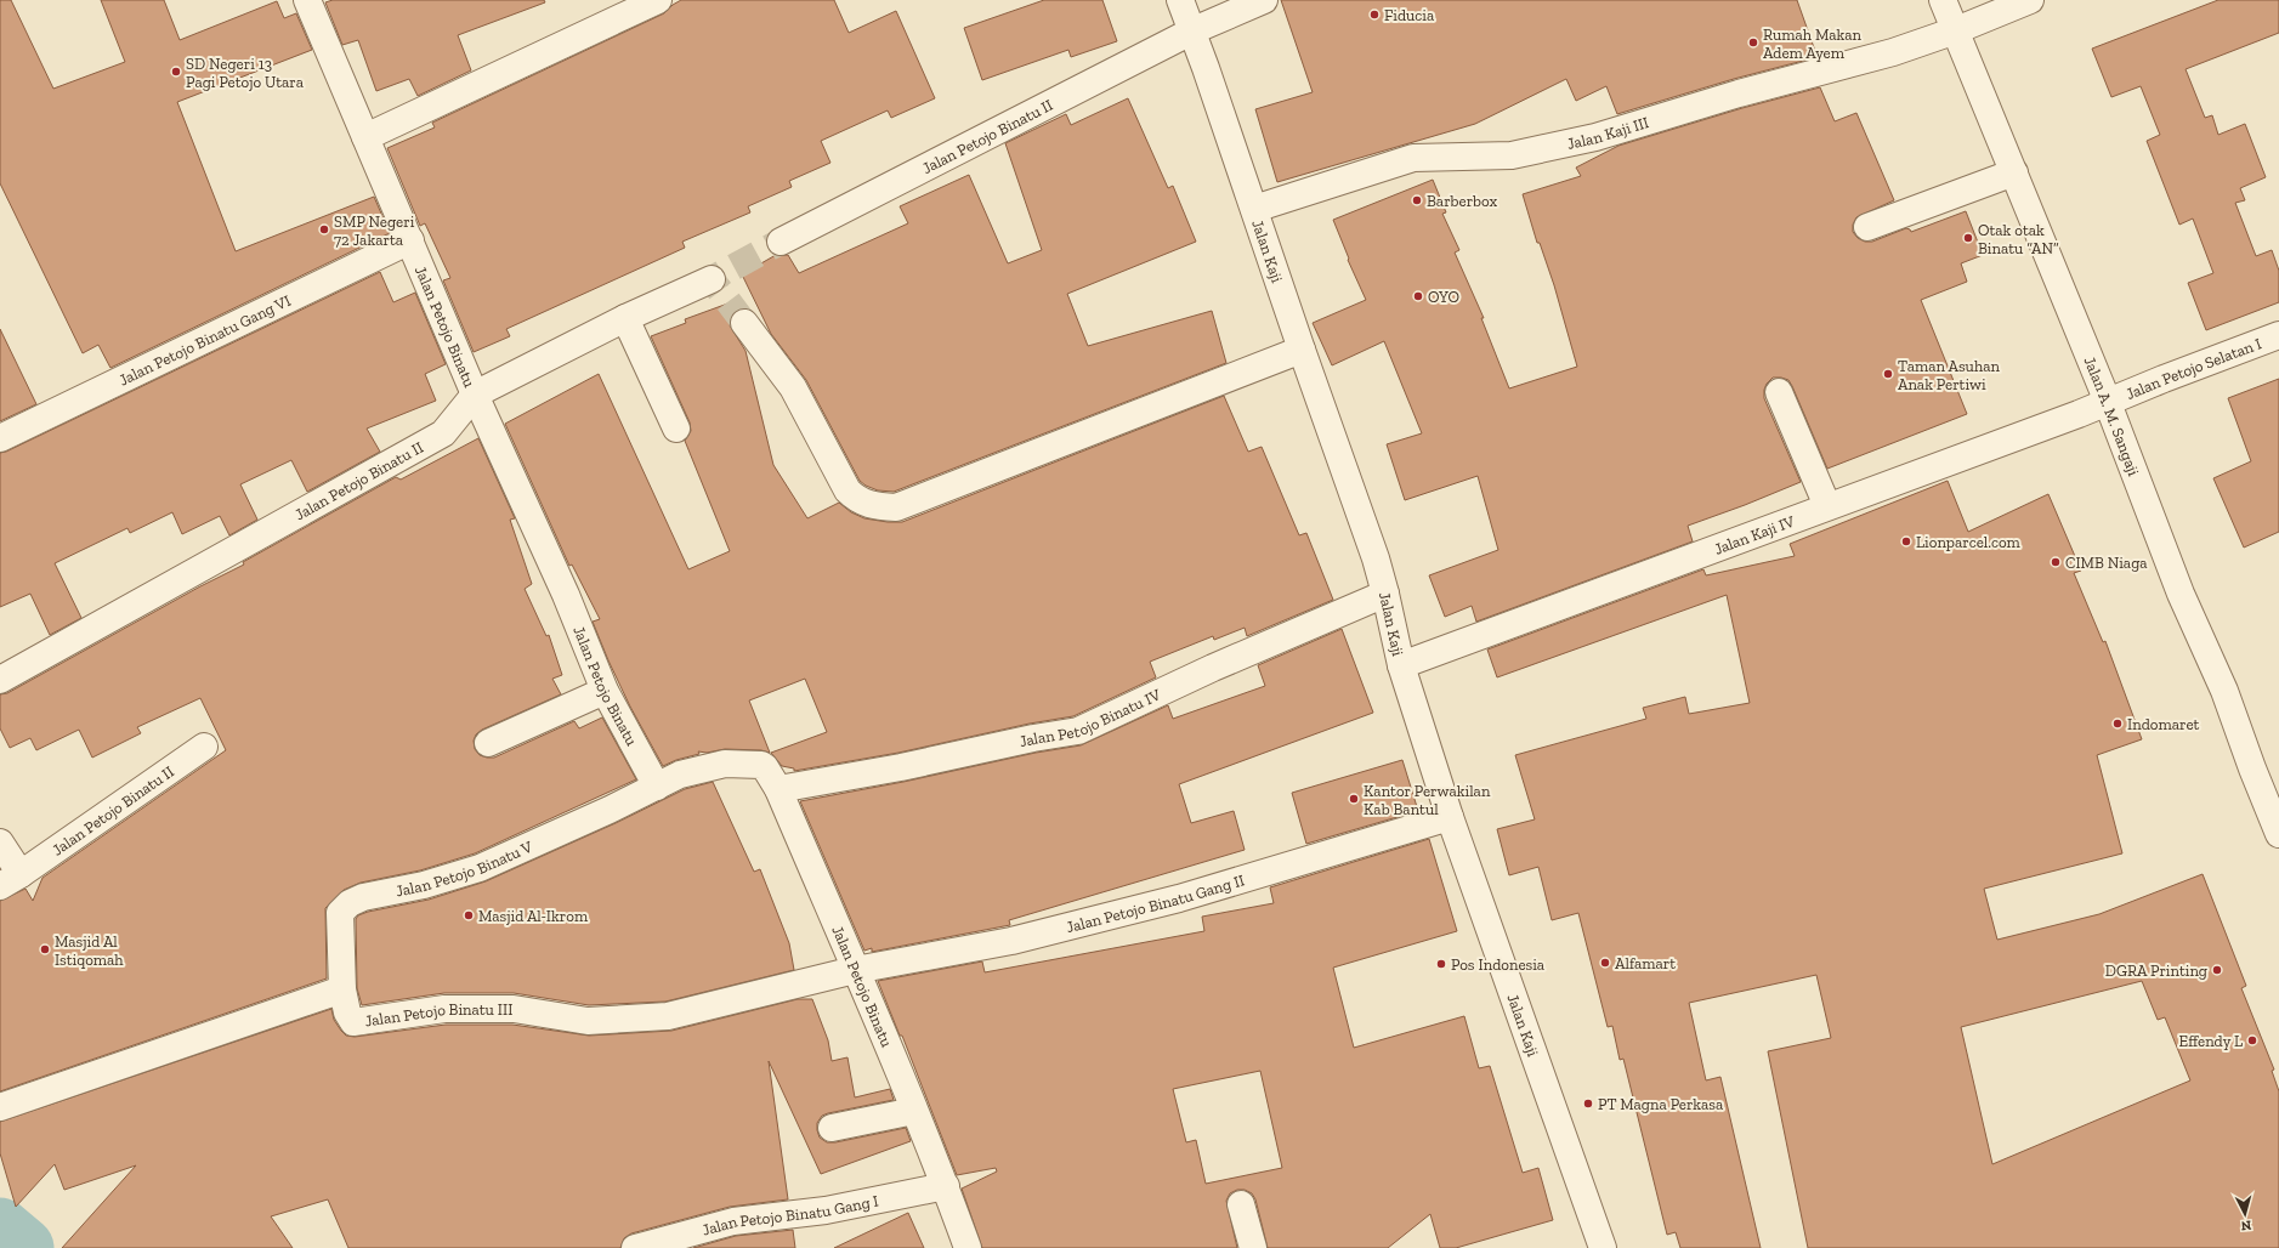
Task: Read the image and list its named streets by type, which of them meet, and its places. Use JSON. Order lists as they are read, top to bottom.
{
  "streets": {
    "street": [
      "Jalan Kaji III",
      "Jalan Petojo Binatu II",
      "Jalan Kaji",
      "Jalan Petojo Binatu",
      "Jalan Petojo Binatu Gang VI",
      "Jalan Petojo Selatan I",
      "Jalan A. M. Sangaji",
      "Jalan Kaji IV",
      "Jalan Petojo Binatu IV",
      "Jalan Petojo Binatu V",
      "Jalan Petojo Binatu Gang II",
      "Jalan Petojo Binatu III",
      "Jalan Petojo Binatu Gang I"
    ]
  },
  "crossings": [
    ["Jalan Kaji III", "Jalan Kaji"],
    ["Jalan Kaji III", "Jalan A. M. Sangaji"],
    ["Jalan Petojo Binatu II", "Jalan Kaji"],
    ["Jalan Petojo Binatu II", "Jalan Petojo Binatu"],
    ["Jalan Kaji", "Jalan Kaji IV"],
    ["Jalan Kaji", "Jalan Petojo Binatu IV"],
    ["Jalan Kaji", "Jalan Petojo Binatu Gang II"],
    ["Jalan Petojo Binatu", "Jalan Petojo Binatu Gang VI"],
    ["Jalan Petojo Binatu", "Jalan Petojo Binatu IV"],
    ["Jalan Petojo Binatu", "Jalan Petojo Binatu V"],
    ["Jalan Petojo Binatu", "Jalan Petojo Binatu Gang II"],
    ["Jalan Petojo Binatu", "Jalan Petojo Binatu III"],
    ["Jalan Petojo Binatu", "Jalan Petojo Binatu Gang I"],
    ["Jalan Petojo Selatan I", "Jalan A. M. Sangaji"],
    ["Jalan Petojo Selatan I", "Jalan Kaji IV"],
    ["Jalan A. M. Sangaji", "Jalan Kaji IV"],
    ["Jalan Petojo Binatu V", "Jalan Petojo Binatu III"],
    ["Jalan Petojo Binatu Gang II", "Jalan Petojo Binatu III"]
  ],
  "places": [
    "Fiducia",
    "Rumah Makan Adem Ayem",
    "SD Negeri 13 Pagi Petojo Utara",
    "Barberbox",
    "SMP Negeri 72 Jakarta",
    "Otak otak Binatu “AN”",
    "OYO",
    "Taman Asuhan Anak Pertiwi",
    "Lionparcel.com",
    "CIMB Niaga",
    "Indomaret",
    "Kantor Perwakilan Kab Bantul",
    "Masjid Al-Ikrom",
    "Masjid Al Istiqomah",
    "Alfamart",
    "Pos Indonesia",
    "DGRA Printing",
    "Effendy L",
    "PT Magna Perkasa"
  ],
  "north": "bottom"
}
